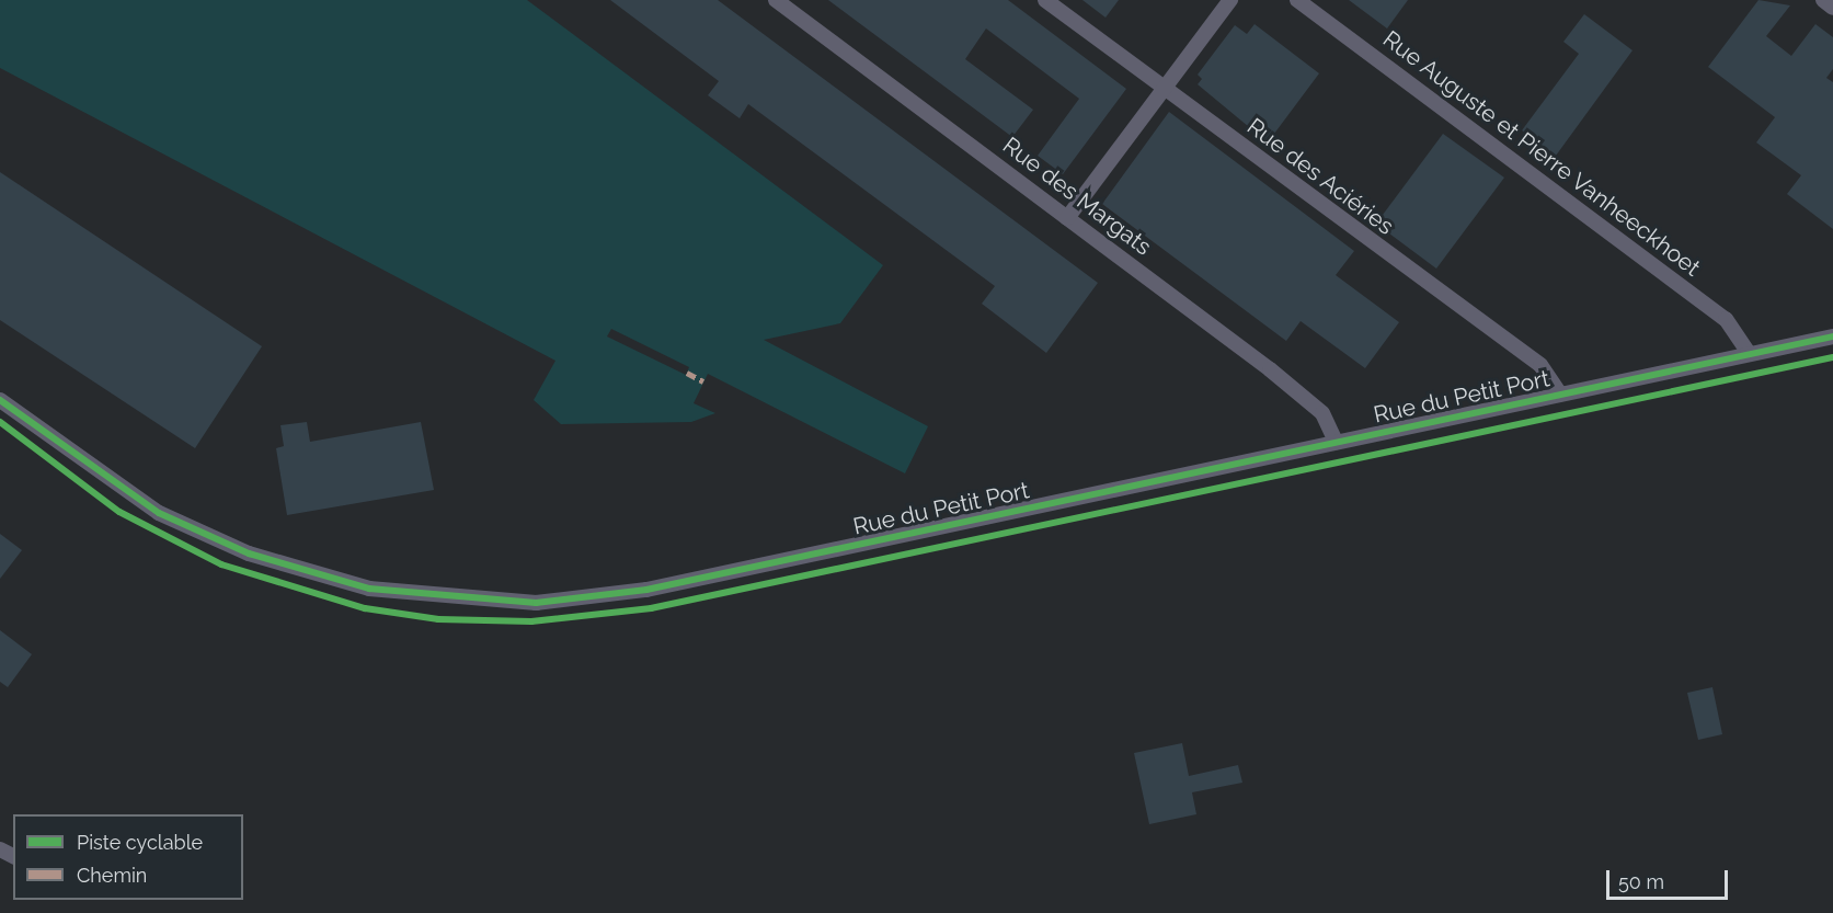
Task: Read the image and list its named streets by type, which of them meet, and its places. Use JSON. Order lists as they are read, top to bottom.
{
  "streets": {
    "street": [
      "Rue Auguste et Pierre Vanheeckhoet",
      "Rue des Aciéries",
      "Rue des Margats",
      "Rue du Petit Port"
    ]
  },
  "crossings": [
    ["Rue Auguste et Pierre Vanheeckhoet", "Rue du Petit Port"],
    ["Rue des Aciéries", "Rue du Petit Port"],
    ["Rue des Margats", "Rue du Petit Port"]
  ],
  "legend": ["Piste cyclable", "Chemin"],
  "scale_bar": "50 m"
}
